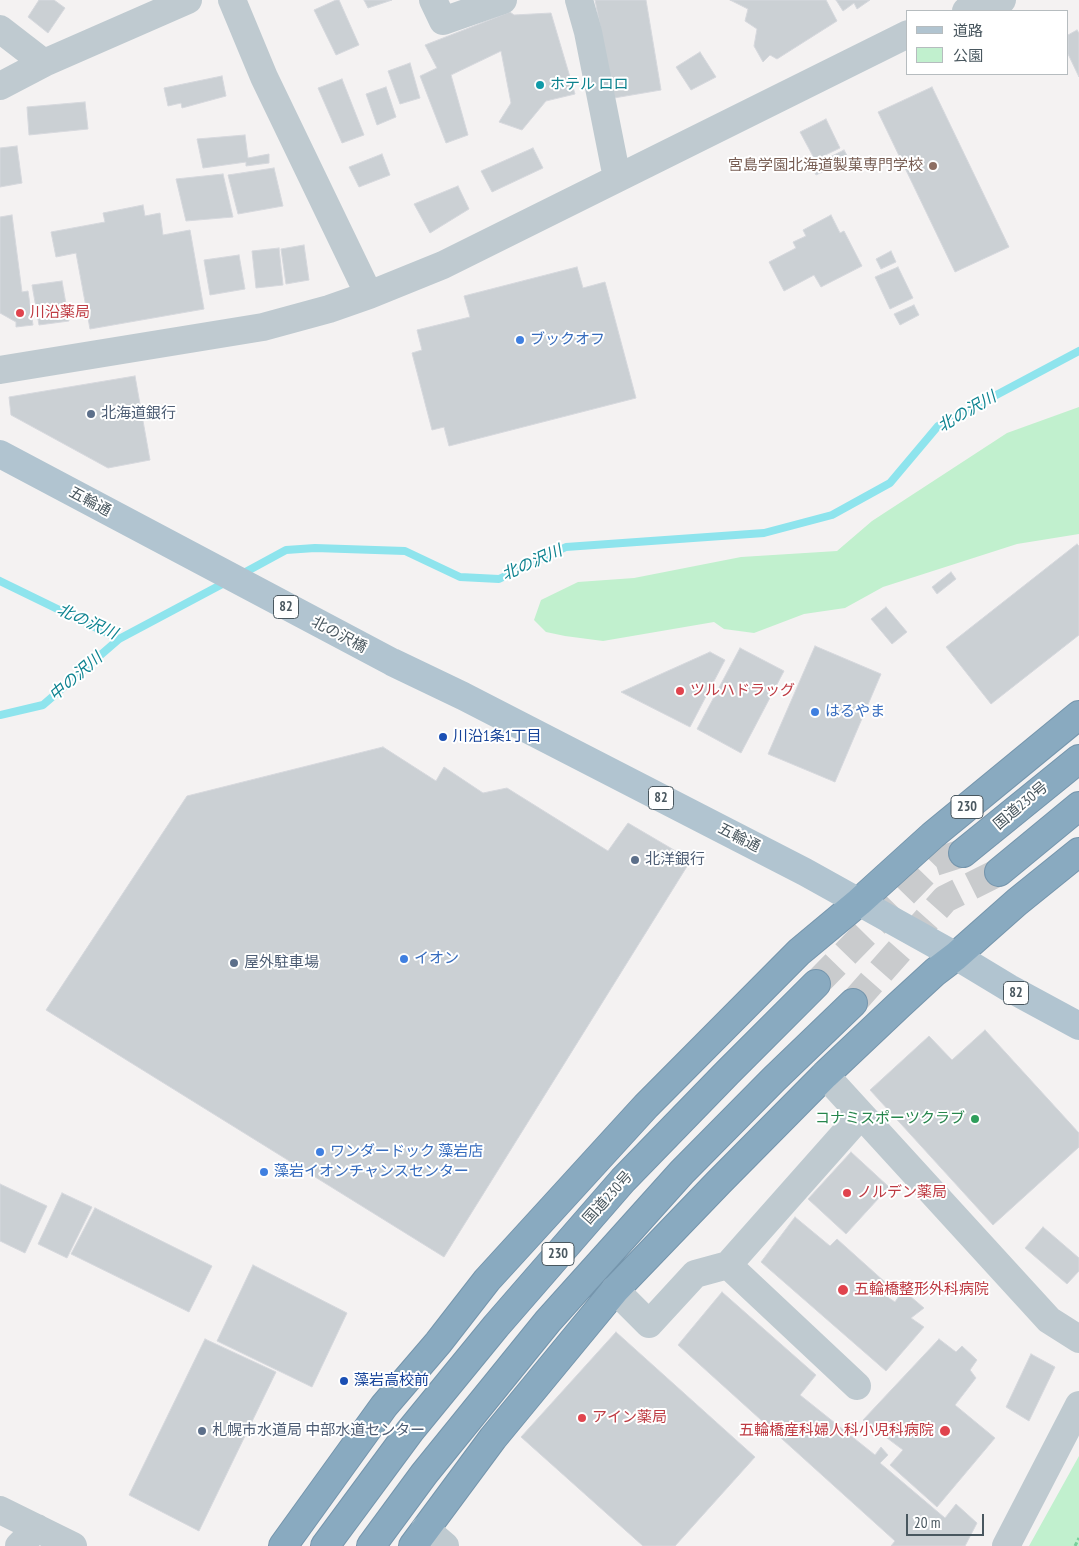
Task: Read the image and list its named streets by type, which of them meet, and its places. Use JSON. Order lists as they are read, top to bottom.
{
  "streets": {
    "highway": ["国道230号", "230"],
    "main road": ["五輪通", "82", "北の沢橋"]
  },
  "crossings": [
    ["五輪通", "北の沢橋"],
    ["五輪通", "230"]
  ],
  "water": ["北の沢川", "中の沢川"],
  "places": [
    "ホテル ロロ",
    "宮島学園北海道製菓専門学校",
    "川沿薬局",
    "ブックオフ",
    "北海道銀行",
    "ツルハドラッグ",
    "はるやま",
    "川沿1条1丁目",
    "北洋銀行",
    "イオン",
    "屋外駐車場",
    "コナミスポーツクラブ",
    "ワンダードック 藻岩店",
    "藻岩イオンチャンスセンター",
    "ノルデン薬局",
    "五輪橋整形外科病院",
    "藻岩高校前",
    "アイン薬局",
    "札幌市水道局 中部水道センター",
    "五輪橋産科婦人科小児科病院"
  ],
  "legend": ["道路", "公園"],
  "scale_bar": "20 m"
}
